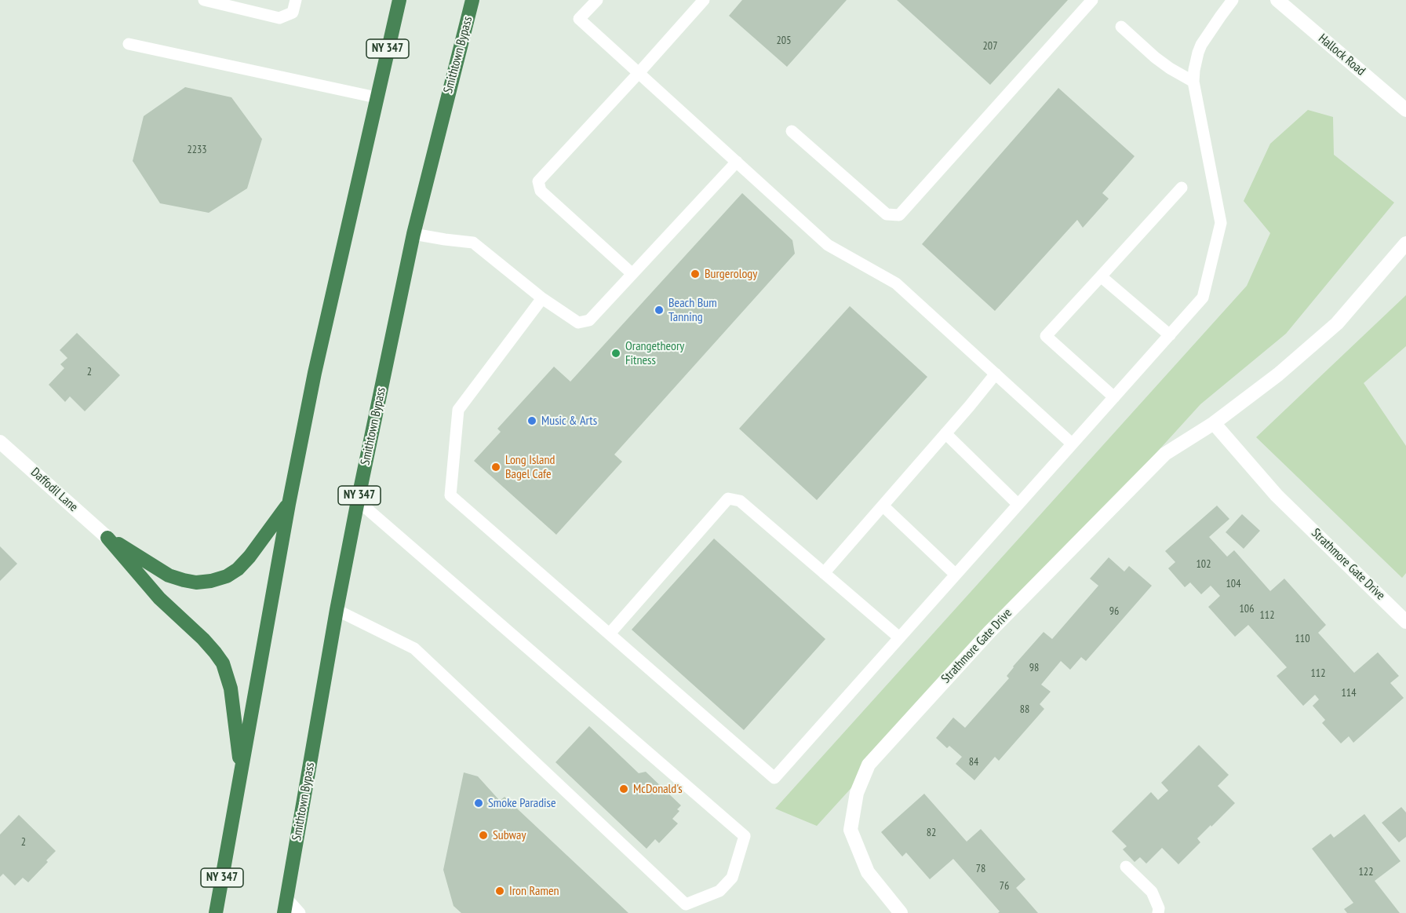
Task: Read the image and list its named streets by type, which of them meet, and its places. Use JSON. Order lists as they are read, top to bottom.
{
  "streets": {
    "highway": ["NY 347", "Smithtown Bypass"],
    "street": ["Hallock Road", "Daffodil Lane", "Strathmore Gate Drive"]
  },
  "places": [
    "Burgerology",
    "Beach Bum Tanning",
    "Orangetheory Fitness",
    "Music & Arts",
    "Long Island Bagel Cafe",
    "McDonald's",
    "Smoke Paradise",
    "Subway",
    "Iron Ramen"
  ],
  "house_numbers": [
    "205",
    "207",
    "2233",
    "2",
    "102",
    "104",
    "106",
    "96",
    "112",
    "110",
    "98",
    "112",
    "114",
    "88",
    "84",
    "82",
    "2",
    "78",
    "122",
    "76"
  ]
}
